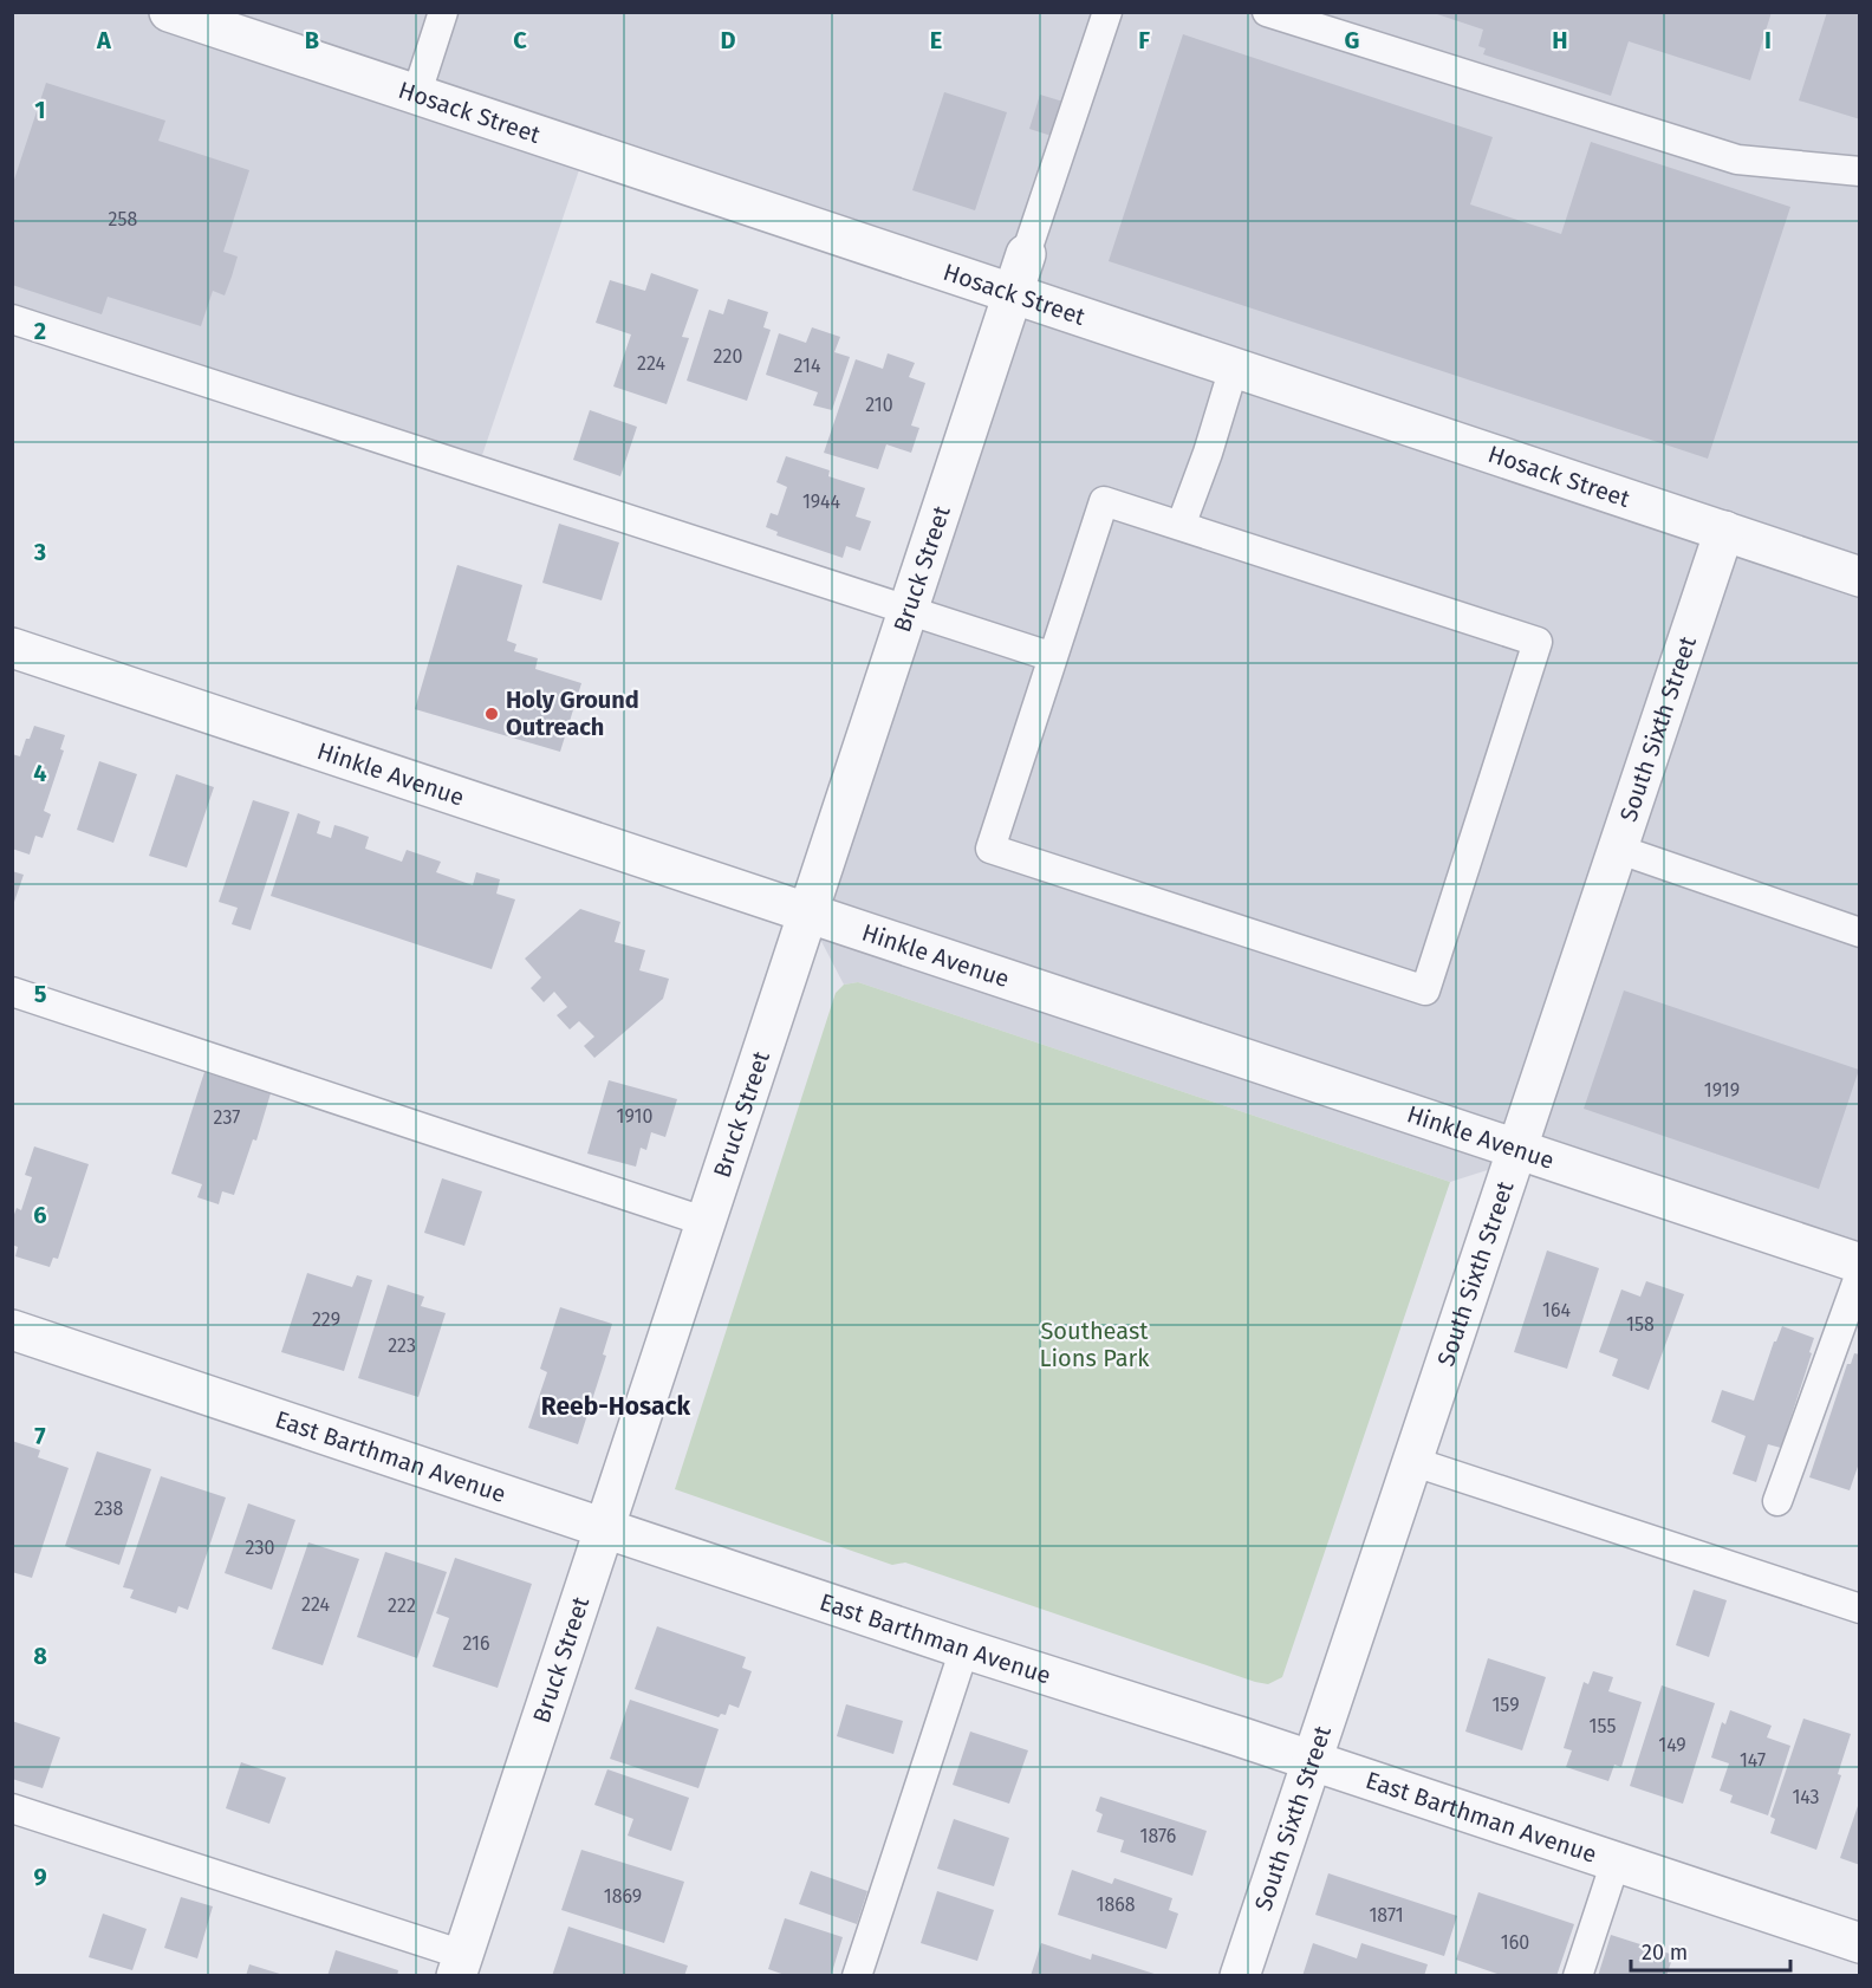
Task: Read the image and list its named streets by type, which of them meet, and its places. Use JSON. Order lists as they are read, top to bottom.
{
  "streets": {
    "street": [
      "Hosack Street",
      "Bruck Street",
      "South Sixth Street",
      "Hinkle Avenue",
      "East Barthman Avenue"
    ]
  },
  "crossings": [
    ["Hosack Street", "Bruck Street"],
    ["Hosack Street", "South Sixth Street"],
    ["Bruck Street", "Hinkle Avenue"],
    ["Bruck Street", "East Barthman Avenue"],
    ["South Sixth Street", "Hinkle Avenue"],
    ["South Sixth Street", "East Barthman Avenue"]
  ],
  "districts": ["Reeb-Hosack"],
  "parks": ["Southeast Lions Park"],
  "places": ["Holy Ground Outreach"],
  "house_numbers": [
    "258",
    "220",
    "224",
    "214",
    "210",
    "1944",
    "1919",
    "1910",
    "237",
    "164",
    "229",
    "158",
    "223",
    "238",
    "230",
    "224",
    "222",
    "216",
    "159",
    "155",
    "149",
    "147",
    "143",
    "1876",
    "1869",
    "1868",
    "1871",
    "160"
  ],
  "scale_bar": "20 m",
  "grid": {
    "columns": [
      "A",
      "B",
      "C",
      "D",
      "E",
      "F",
      "G",
      "H",
      "I"
    ],
    "rows": [
      "1",
      "2",
      "3",
      "4",
      "5",
      "6",
      "7",
      "8",
      "9"
    ]
  }
}
